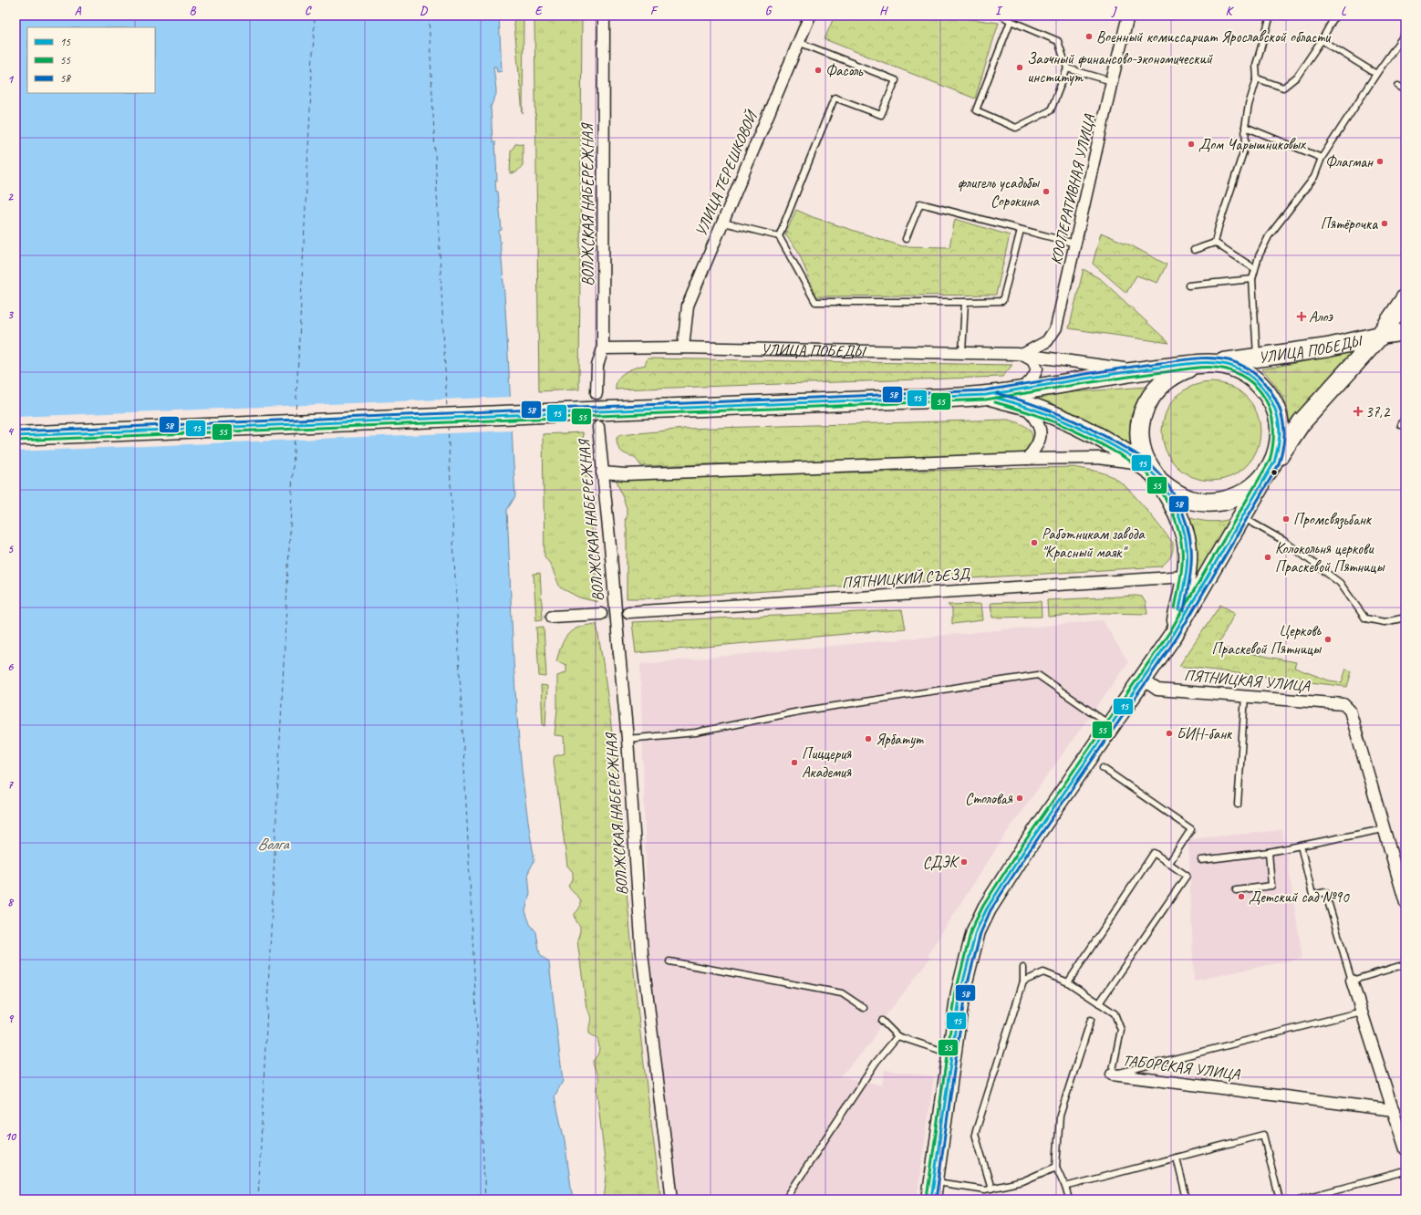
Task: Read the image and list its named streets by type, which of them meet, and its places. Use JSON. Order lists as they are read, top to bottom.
{
  "streets": {
    "main road": ["УЛИЦА ПОБЕДЫ"],
    "street": [
      "УЛИЦА ТЕРЕШКОВОЙ",
      "КООПЕРАТИВНАЯ УЛИЦА",
      "ВОЛЖСКАЯ НАБЕРЕЖНАЯ",
      "ПЯТНИЦКИЙ СЪЕЗД",
      "ПЯТНИЦКАЯ УЛИЦА",
      "ТАБОРСКАЯ УЛИЦА"
    ]
  },
  "crossings": [
    ["УЛИЦА ТЕРЕШКОВОЙ", "УЛИЦА ПОБЕДЫ"],
    ["КООПЕРАТИВНАЯ УЛИЦА", "УЛИЦА ПОБЕДЫ"],
    ["ВОЛЖСКАЯ НАБЕРЕЖНАЯ", "УЛИЦА ПОБЕДЫ"]
  ],
  "water": ["Волга"],
  "places": {
    "other": [
      "Военный комиссариат Ярославской области",
      "Заочный финансово-экономический институт",
      "Фасоль",
      "Дом Чарышниковых",
      "Флагман",
      "флигель усадьбы Сорокина",
      "Пятёрочка",
      "Промсвязьбанк",
      "Работникам завода \"Красный маяк\"",
      "Колокольня церкови Праскевой Пятницы",
      "Церковь Праскевой Пятницы",
      "БИН-банк",
      "Ярбатут",
      "Пиццерия Академия",
      "Столовая",
      "СДЭК",
      "Детский сад №90"
    ],
    "health": ["Алоэ", "37,2"]
  },
  "lines": ["transit line 58", "transit line 15", "transit line 55"],
  "legend": ["15", "55", "58"],
  "grid": {
    "columns": [
      "A",
      "B",
      "C",
      "D",
      "E",
      "F",
      "G",
      "H",
      "I",
      "J",
      "K",
      "L"
    ],
    "rows": [
      "1",
      "2",
      "3",
      "4",
      "5",
      "6",
      "7",
      "8",
      "9",
      "10"
    ]
  }
}
